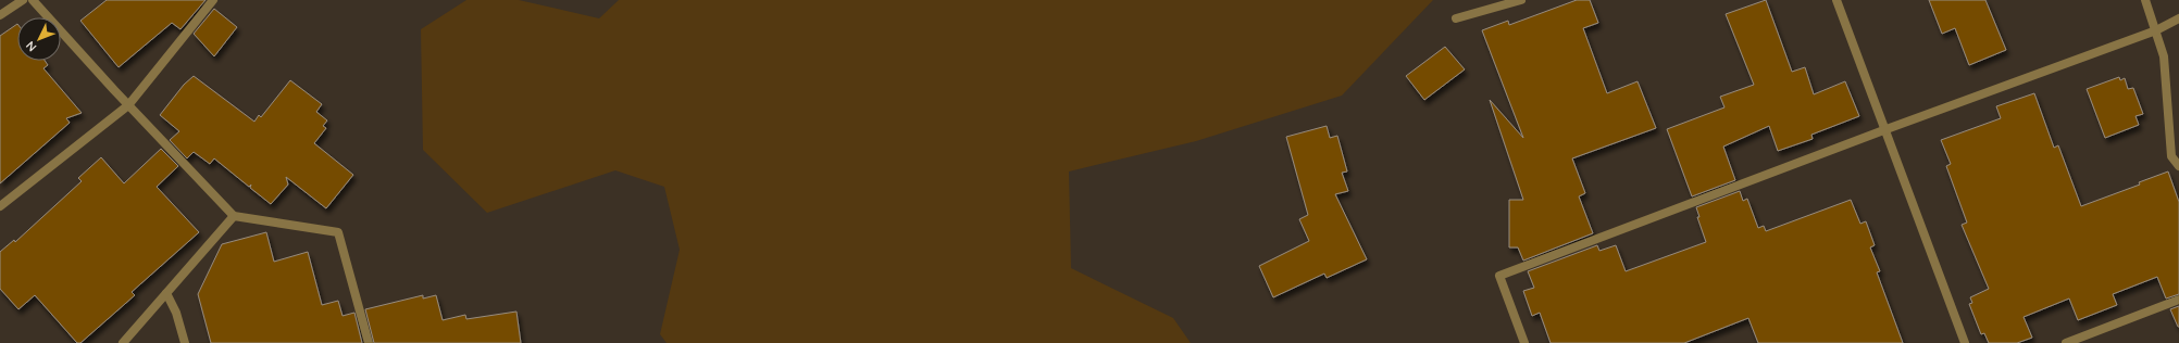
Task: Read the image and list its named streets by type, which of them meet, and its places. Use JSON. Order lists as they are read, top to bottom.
{
  "north": "bottom left"
}
